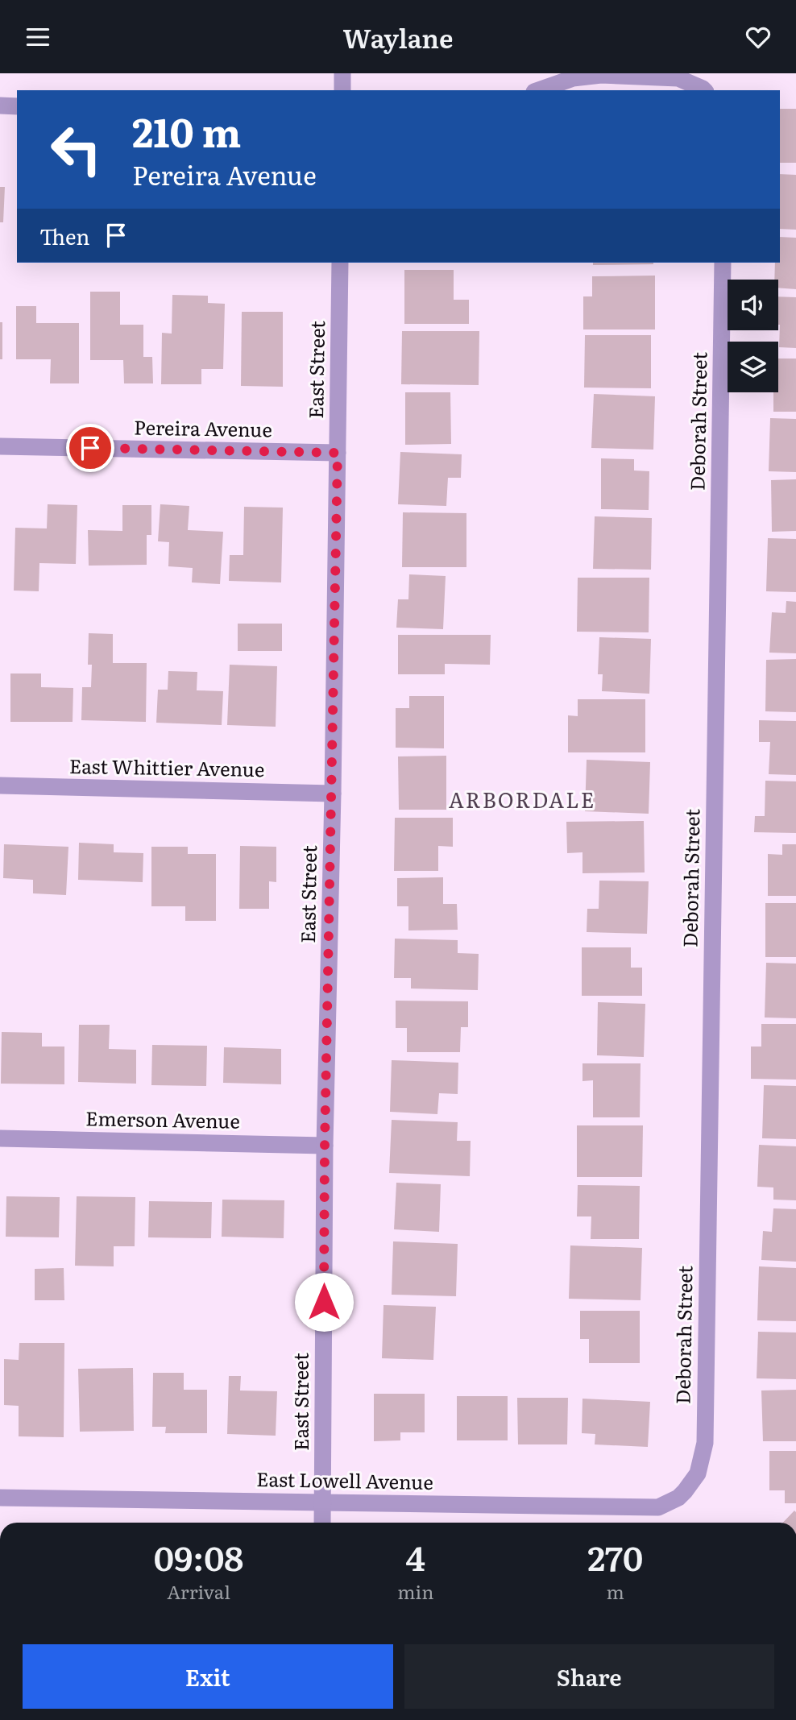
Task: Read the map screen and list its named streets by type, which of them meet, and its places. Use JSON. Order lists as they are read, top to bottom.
{
  "streets": {
    "street": [
      "East Street",
      "Deborah Street",
      "Pereira Avenue",
      "East Whittier Avenue",
      "Emerson Avenue",
      "East Lowell Avenue"
    ]
  },
  "crossings": [
    ["East Street", "Pereira Avenue"],
    ["East Street", "East Whittier Avenue"],
    ["East Street", "Emerson Avenue"],
    ["East Street", "East Lowell Avenue"],
    ["Deborah Street", "East Lowell Avenue"]
  ],
  "districts": ["ARBORDALE"],
  "page": {
    "header": "Waylane",
    "turn": ["210 m", "Pereira Avenue"],
    "then": "Then",
    "eta": [
      "09:08",
      "Arrival",
      "4",
      "min",
      "270",
      "m"
    ],
    "buttons": ["Exit", "Share"]
  }
}
